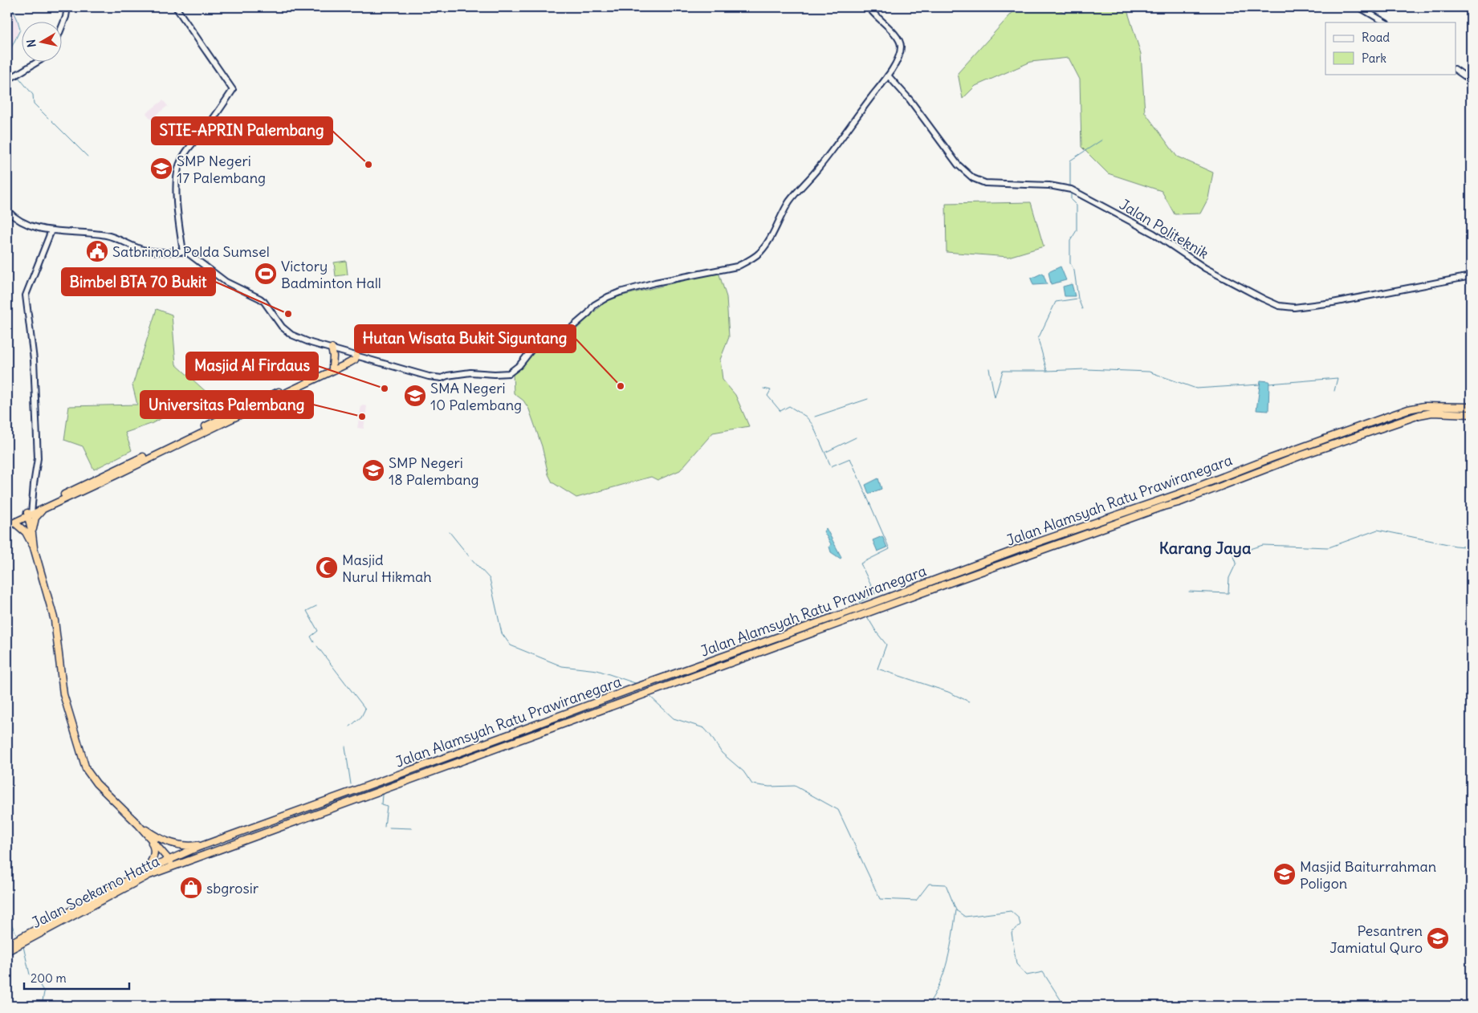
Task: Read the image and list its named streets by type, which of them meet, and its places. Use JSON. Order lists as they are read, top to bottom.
{
  "streets": {
    "highway": ["Jalan Alamsyah Ratu Prawiranegara", "Jalan Soekarno Hatta"],
    "street": ["Jalan Politeknik"]
  },
  "crossings": [
    ["Jalan Alamsyah Ratu Prawiranegara", "Jalan Soekarno Hatta"]
  ],
  "districts": ["Karang Jaya"],
  "places": {
    "other": [
      "STIE-APRIN Palembang",
      "Bimbel BTA 70 Bukit",
      "Hutan Wisata Bukit Siguntang",
      "Masjid Al Firdaus",
      "Universitas Palembang"
    ],
    "school or university": [
      "SMP Negeri 17 Palembang",
      "SMA Negeri 10 Palembang",
      "SMP Negeri 18 Palembang",
      "Masjid Baiturrahman Poligon",
      "Pesantren Jamiatul Quro"
    ],
    "public building": ["Satbrimob Polda Sumsel"],
    "sports": ["Victory Badminton Hall"],
    "mosque": ["Masjid Nurul Hikmah"],
    "shop": ["sbgrosir"]
  },
  "legend": ["Road", "Park"],
  "scale_bar": "200 m",
  "north": "left"
}
